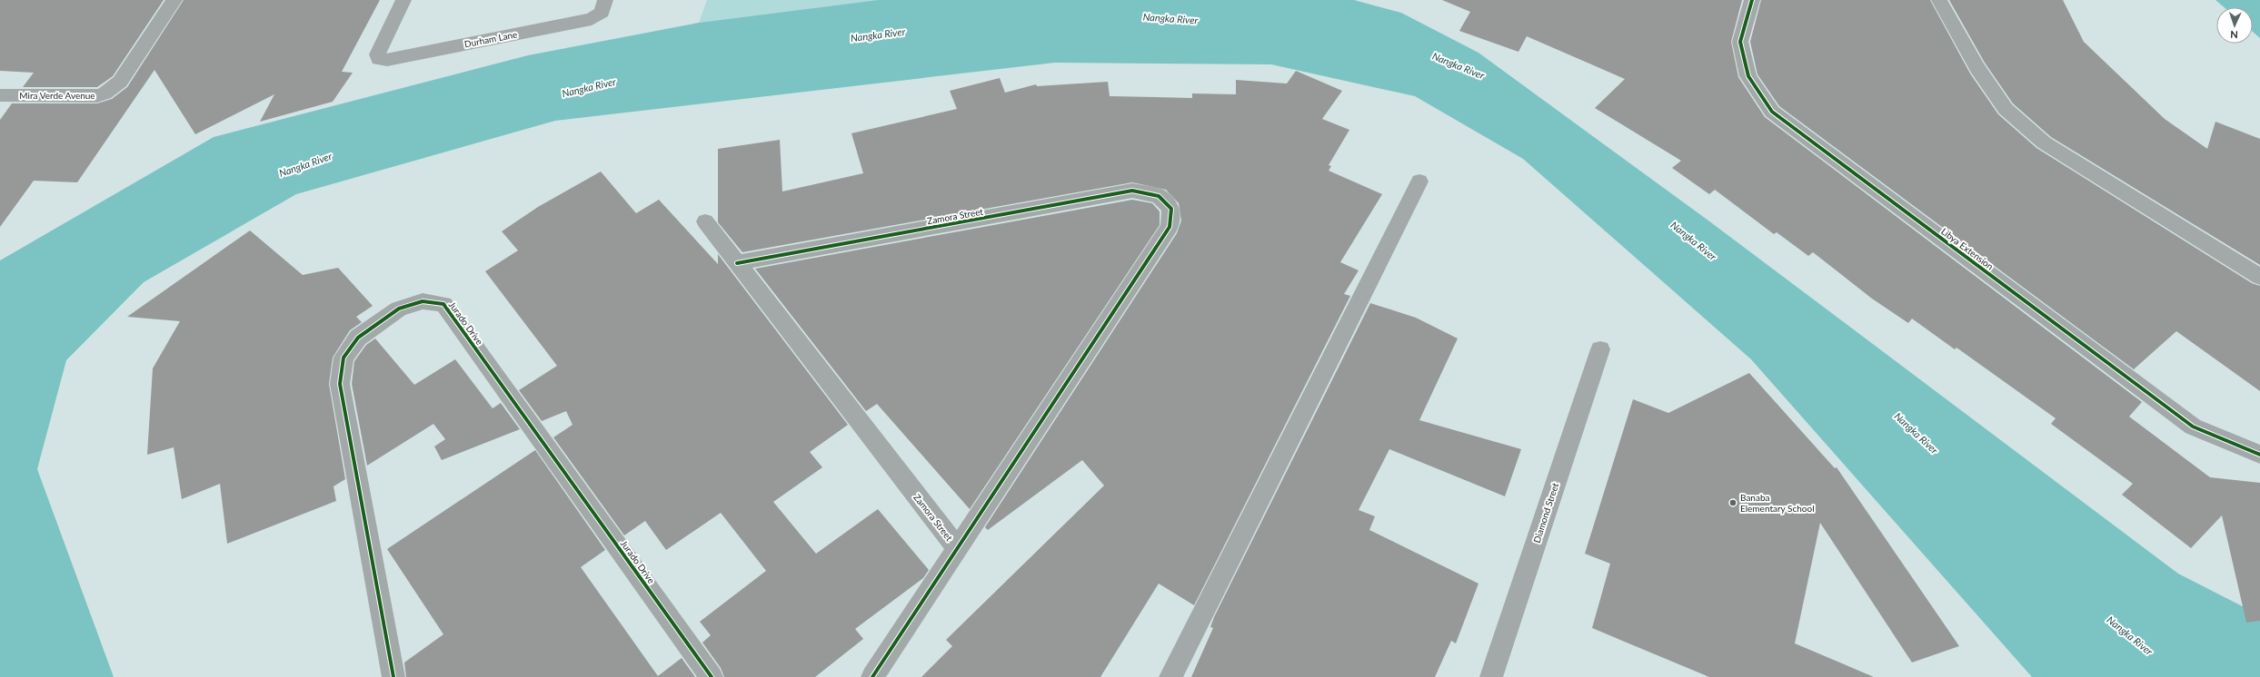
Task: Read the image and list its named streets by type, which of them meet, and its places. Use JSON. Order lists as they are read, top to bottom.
{
  "streets": {
    "street": [
      "Durham Lane",
      "Mira Verde Avenue",
      "Zamora Street",
      "Libya Extension",
      "Jurado Drive",
      "Diamond Street"
    ]
  },
  "water": ["Nangka River"],
  "places": ["Banaba Elementary School"],
  "north": "bottom"
}
